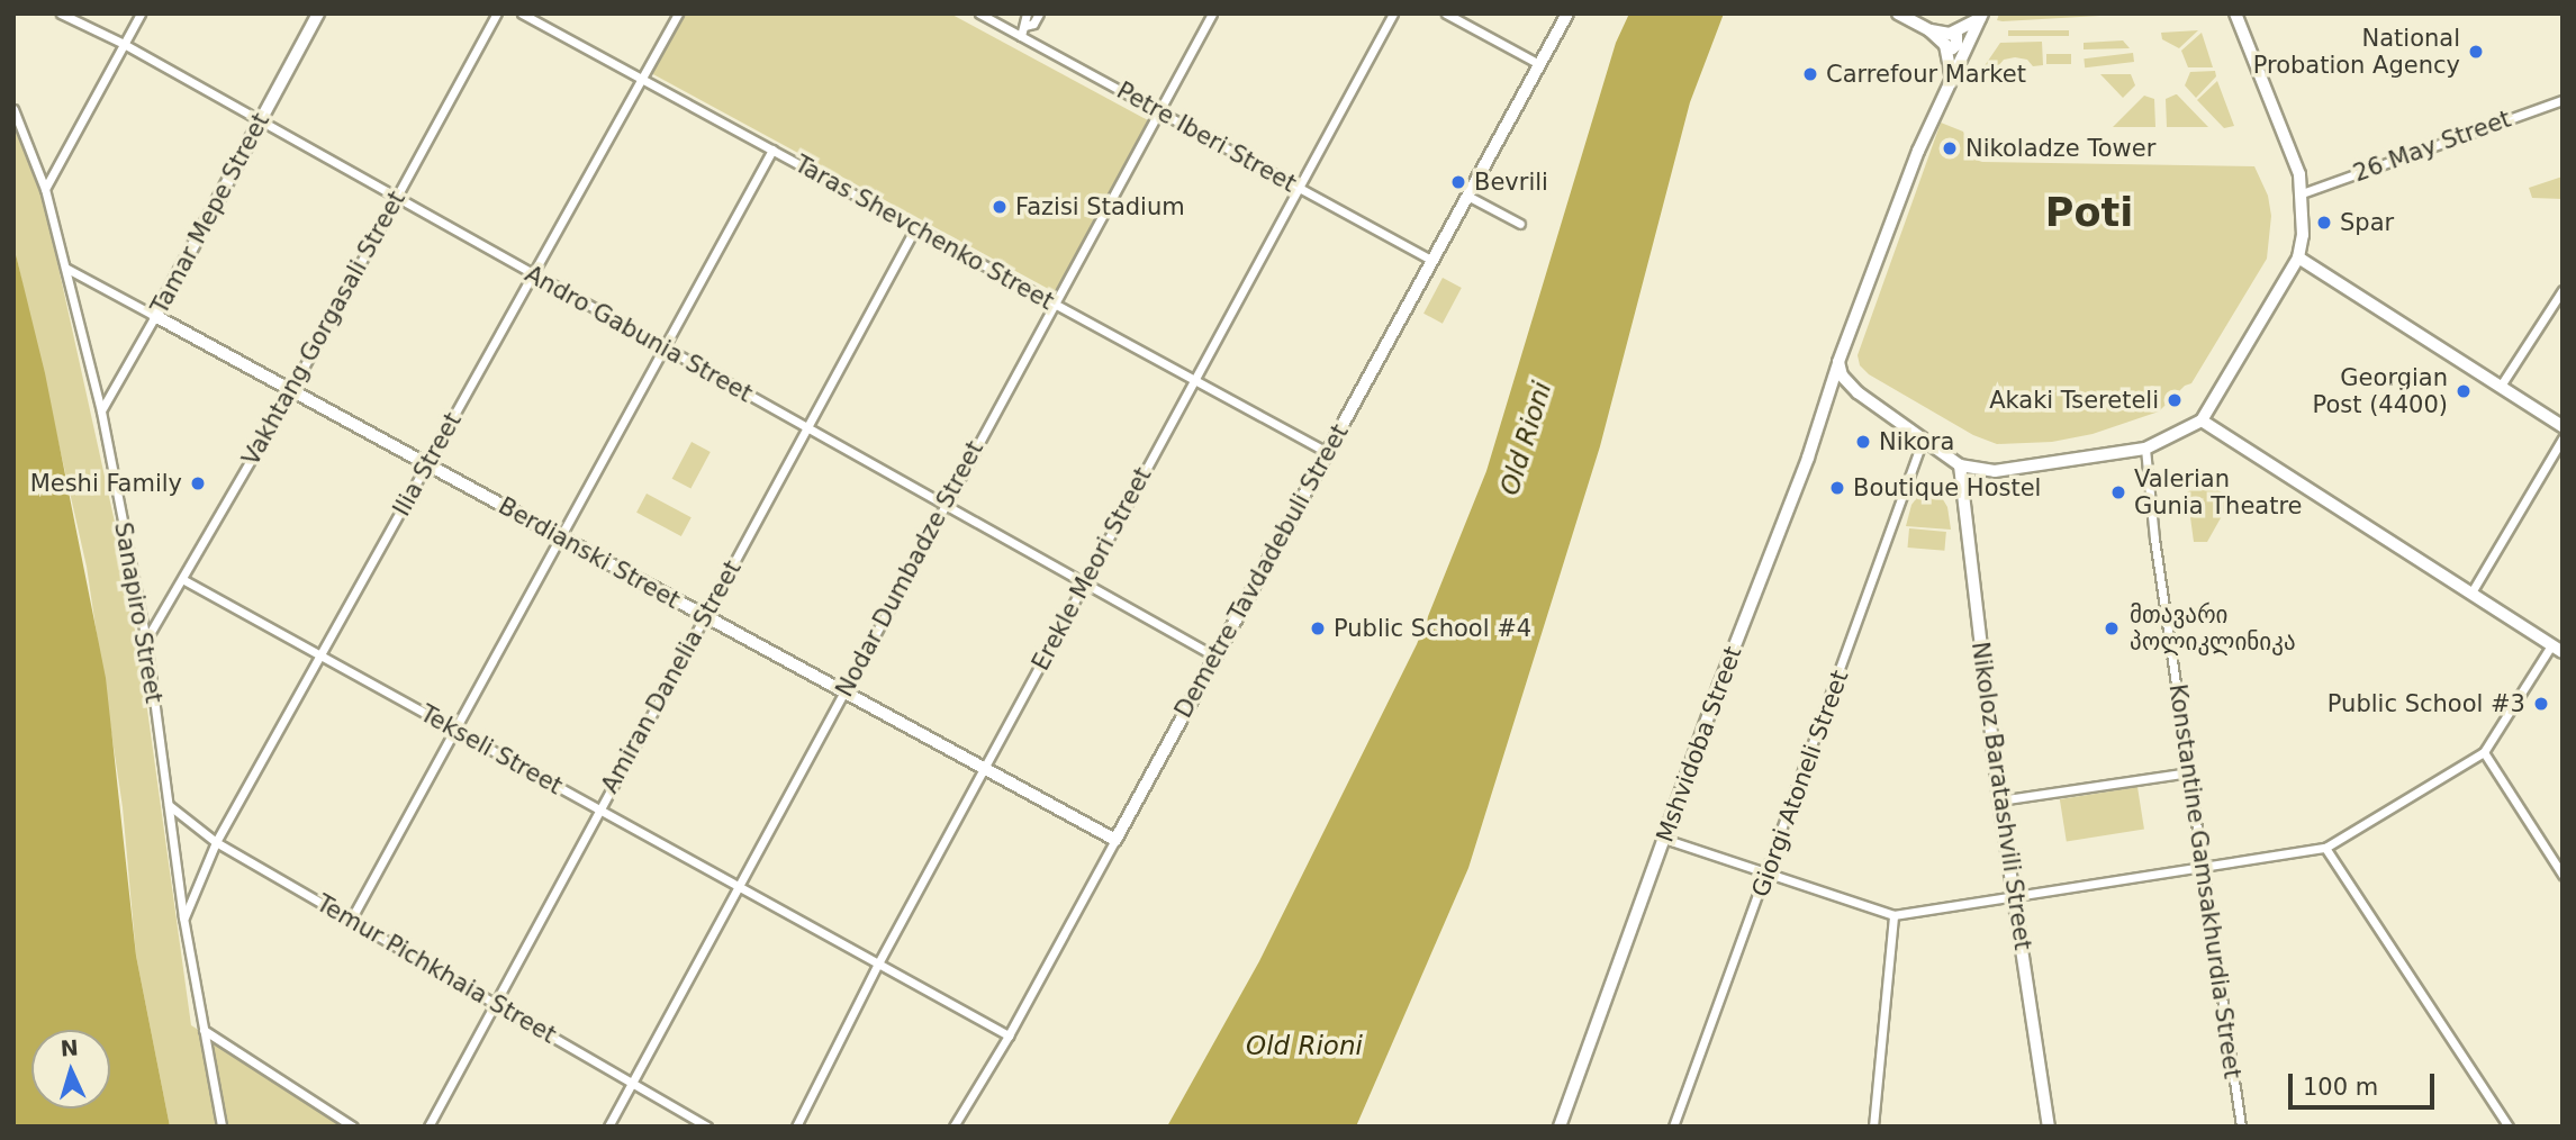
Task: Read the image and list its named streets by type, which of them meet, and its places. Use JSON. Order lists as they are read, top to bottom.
{
  "streets": {
    "street": [
      "Petre Iberi Street",
      "26 May Street",
      "Tamar Mepe Street",
      "Taras Shevchenko Street",
      "Vakhtang Gorgasali Street",
      "Andro Gabunia Street",
      "Ilia Street",
      "Berdianski Street",
      "Nodar Dumbadze Street",
      "Erekle Meori Street",
      "Demetre Tavdadebuli Street",
      "Sanapiro Street",
      "Amiran Danelia Street",
      "Mshvidoba Street",
      "Tekseli Street",
      "Giorgi Atoneli Street",
      "Nikoloz Baratashvili Street",
      "Konstantine Gamsakhurdia Street",
      "Temur Pichkhaia Street"
    ]
  },
  "crossings": [
    ["Petre Iberi Street", "Nodar Dumbadze Street"],
    ["Petre Iberi Street", "Erekle Meori Street"],
    ["Petre Iberi Street", "Demetre Tavdadebuli Street"],
    ["Tamar Mepe Street", "Andro Gabunia Street"],
    ["Tamar Mepe Street", "Berdianski Street"],
    ["Tamar Mepe Street", "Sanapiro Street"],
    ["Taras Shevchenko Street", "Ilia Street"],
    ["Taras Shevchenko Street", "Nodar Dumbadze Street"],
    ["Taras Shevchenko Street", "Erekle Meori Street"],
    ["Taras Shevchenko Street", "Demetre Tavdadebuli Street"],
    ["Taras Shevchenko Street", "Amiran Danelia Street"],
    ["Vakhtang Gorgasali Street", "Andro Gabunia Street"],
    ["Vakhtang Gorgasali Street", "Berdianski Street"],
    ["Vakhtang Gorgasali Street", "Sanapiro Street"],
    ["Vakhtang Gorgasali Street", "Tekseli Street"],
    ["Andro Gabunia Street", "Ilia Street"],
    ["Andro Gabunia Street", "Nodar Dumbadze Street"],
    ["Andro Gabunia Street", "Erekle Meori Street"],
    ["Andro Gabunia Street", "Demetre Tavdadebuli Street"],
    ["Andro Gabunia Street", "Amiran Danelia Street"],
    ["Ilia Street", "Berdianski Street"],
    ["Ilia Street", "Sanapiro Street"],
    ["Ilia Street", "Tekseli Street"],
    ["Ilia Street", "Temur Pichkhaia Street"],
    ["Berdianski Street", "Nodar Dumbadze Street"],
    ["Berdianski Street", "Erekle Meori Street"],
    ["Berdianski Street", "Demetre Tavdadebuli Street"],
    ["Berdianski Street", "Sanapiro Street"],
    ["Berdianski Street", "Amiran Danelia Street"],
    ["Nodar Dumbadze Street", "Tekseli Street"],
    ["Nodar Dumbadze Street", "Temur Pichkhaia Street"],
    ["Erekle Meori Street", "Tekseli Street"],
    ["Demetre Tavdadebuli Street", "Tekseli Street"],
    ["Sanapiro Street", "Temur Pichkhaia Street"],
    ["Amiran Danelia Street", "Tekseli Street"],
    ["Amiran Danelia Street", "Temur Pichkhaia Street"]
  ],
  "districts": ["Poti"],
  "water": ["Old Rioni"],
  "places": [
    "National Probation Agency",
    "Carrefour Market",
    "Nikoladze Tower",
    "Bevrili",
    "Fazisi Stadium",
    "Spar",
    "Georgian Post (4400)",
    "Akaki Tsereteli",
    "Nikora",
    "Meshi Family",
    "Boutique Hostel",
    "Valerian Gunia Theatre",
    "Public School #4",
    "მთავარი პოლიკლინიკა",
    "Public School #3"
  ],
  "scale_bar": "100 m",
  "north": "top"
}
